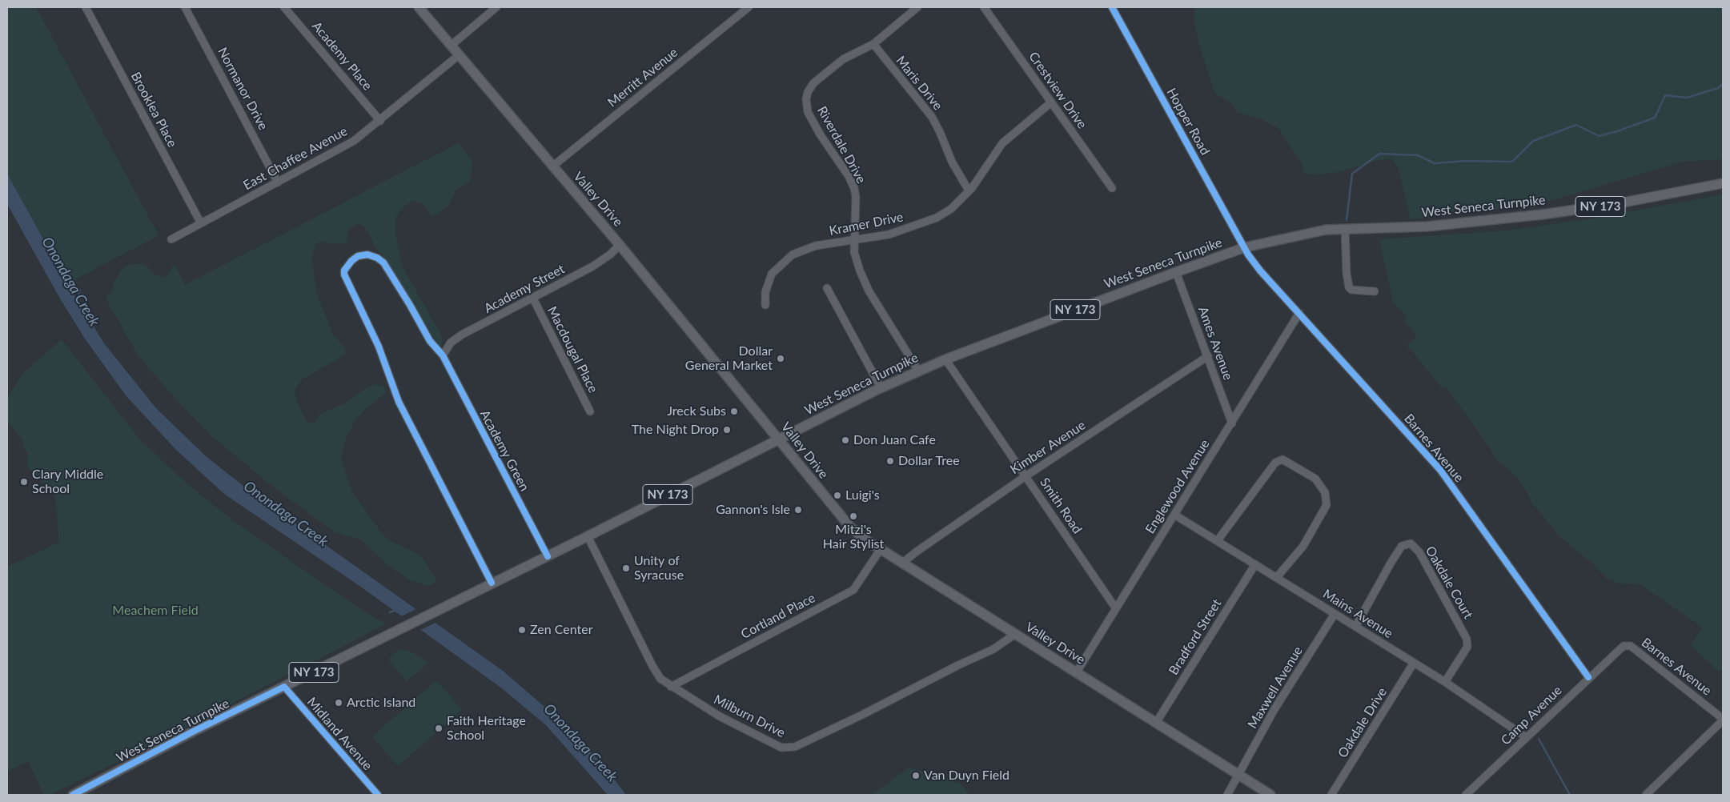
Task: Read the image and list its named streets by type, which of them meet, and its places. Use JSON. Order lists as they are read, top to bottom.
{
  "streets": {
    "main road": ["Valley Drive", "West Seneca Turnpike", "NY 173"],
    "street": [
      "Academy Place",
      "Merritt Avenue",
      "Maris Drive",
      "Normanor Drive",
      "Crestview Drive",
      "Brooklea Place",
      "Hopper Road",
      "Riverdale Drive",
      "East Chaffee Avenue",
      "Kramer Drive",
      "Academy Street",
      "Ames Avenue",
      "Macdougal Place",
      "Kimber Avenue",
      "Barnes Avenue",
      "Academy Green",
      "Englewood Avenue",
      "Smith Road",
      "Oakdale Court",
      "Mains Avenue",
      "Cortland Place",
      "Bradford Street",
      "Maxwell Avenue",
      "Camp Avenue",
      "Milburn Drive",
      "Oakdale Drive",
      "Midland Avenue"
    ]
  },
  "crossings": [
    ["Academy Place", "East Chaffee Avenue"],
    ["Merritt Avenue", "Valley Drive"],
    ["Maris Drive", "Riverdale Drive"],
    ["Maris Drive", "Kramer Drive"],
    ["Normanor Drive", "East Chaffee Avenue"],
    ["Crestview Drive", "Kramer Drive"],
    ["Brooklea Place", "East Chaffee Avenue"],
    ["Hopper Road", "West Seneca Turnpike"],
    ["Hopper Road", "Barnes Avenue"],
    ["Riverdale Drive", "West Seneca Turnpike"],
    ["Riverdale Drive", "Kramer Drive"],
    ["East Chaffee Avenue", "Valley Drive"],
    ["Valley Drive", "West Seneca Turnpike"],
    ["Valley Drive", "Academy Street"],
    ["Valley Drive", "Kimber Avenue"],
    ["Valley Drive", "Englewood Avenue"],
    ["Valley Drive", "Cortland Place"],
    ["Valley Drive", "Bradford Street"],
    ["Valley Drive", "Maxwell Avenue"],
    ["Valley Drive", "Milburn Drive"],
    ["West Seneca Turnpike", "Ames Avenue"],
    ["West Seneca Turnpike", "Barnes Avenue"],
    ["West Seneca Turnpike", "Academy Green"],
    ["West Seneca Turnpike", "Smith Road"],
    ["West Seneca Turnpike", "Milburn Drive"],
    ["West Seneca Turnpike", "Midland Avenue"],
    ["Academy Street", "Macdougal Place"],
    ["Academy Street", "Academy Green"],
    ["Ames Avenue", "Kimber Avenue"],
    ["Ames Avenue", "Englewood Avenue"],
    ["Kimber Avenue", "Smith Road"],
    ["Barnes Avenue", "Englewood Avenue"],
    ["Barnes Avenue", "Camp Avenue"],
    ["Englewood Avenue", "Smith Road"],
    ["Englewood Avenue", "Mains Avenue"],
    ["Oakdale Court", "Mains Avenue"],
    ["Mains Avenue", "Bradford Street"],
    ["Mains Avenue", "Maxwell Avenue"],
    ["Mains Avenue", "Camp Avenue"],
    ["Mains Avenue", "Oakdale Drive"],
    ["Cortland Place", "Milburn Drive"]
  ],
  "water": ["Onondaga Creek"],
  "parks": ["Meachem Field"],
  "places": [
    "Dollar General Market",
    "Jreck Subs",
    "The Night Drop",
    "Don Juan Cafe",
    "Dollar Tree",
    "Clary Middle School",
    "Luigi's",
    "Gannon's Isle",
    "Mitzi's Hair Stylist",
    "Unity of Syracuse",
    "Zen Center",
    "Arctic Island",
    "Faith Heritage School",
    "Van Duyn Field"
  ]
}
